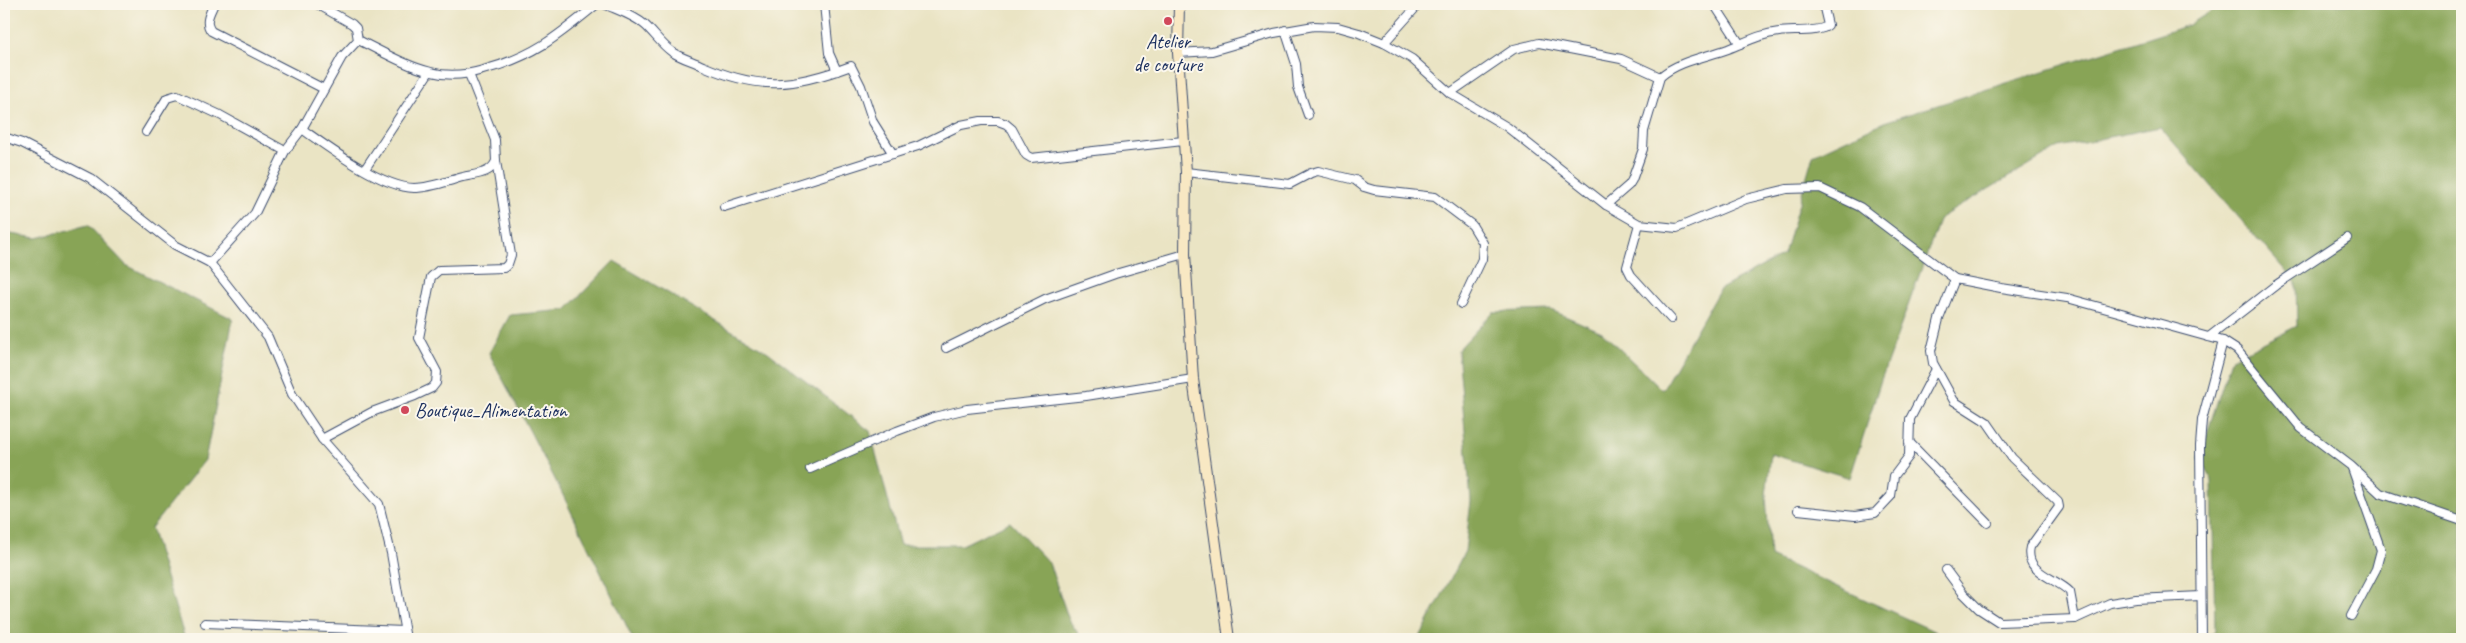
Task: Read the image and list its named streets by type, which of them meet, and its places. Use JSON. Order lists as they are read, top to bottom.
{
  "places": ["Atelier de couture", "Boutique_Alimentation"]
}
